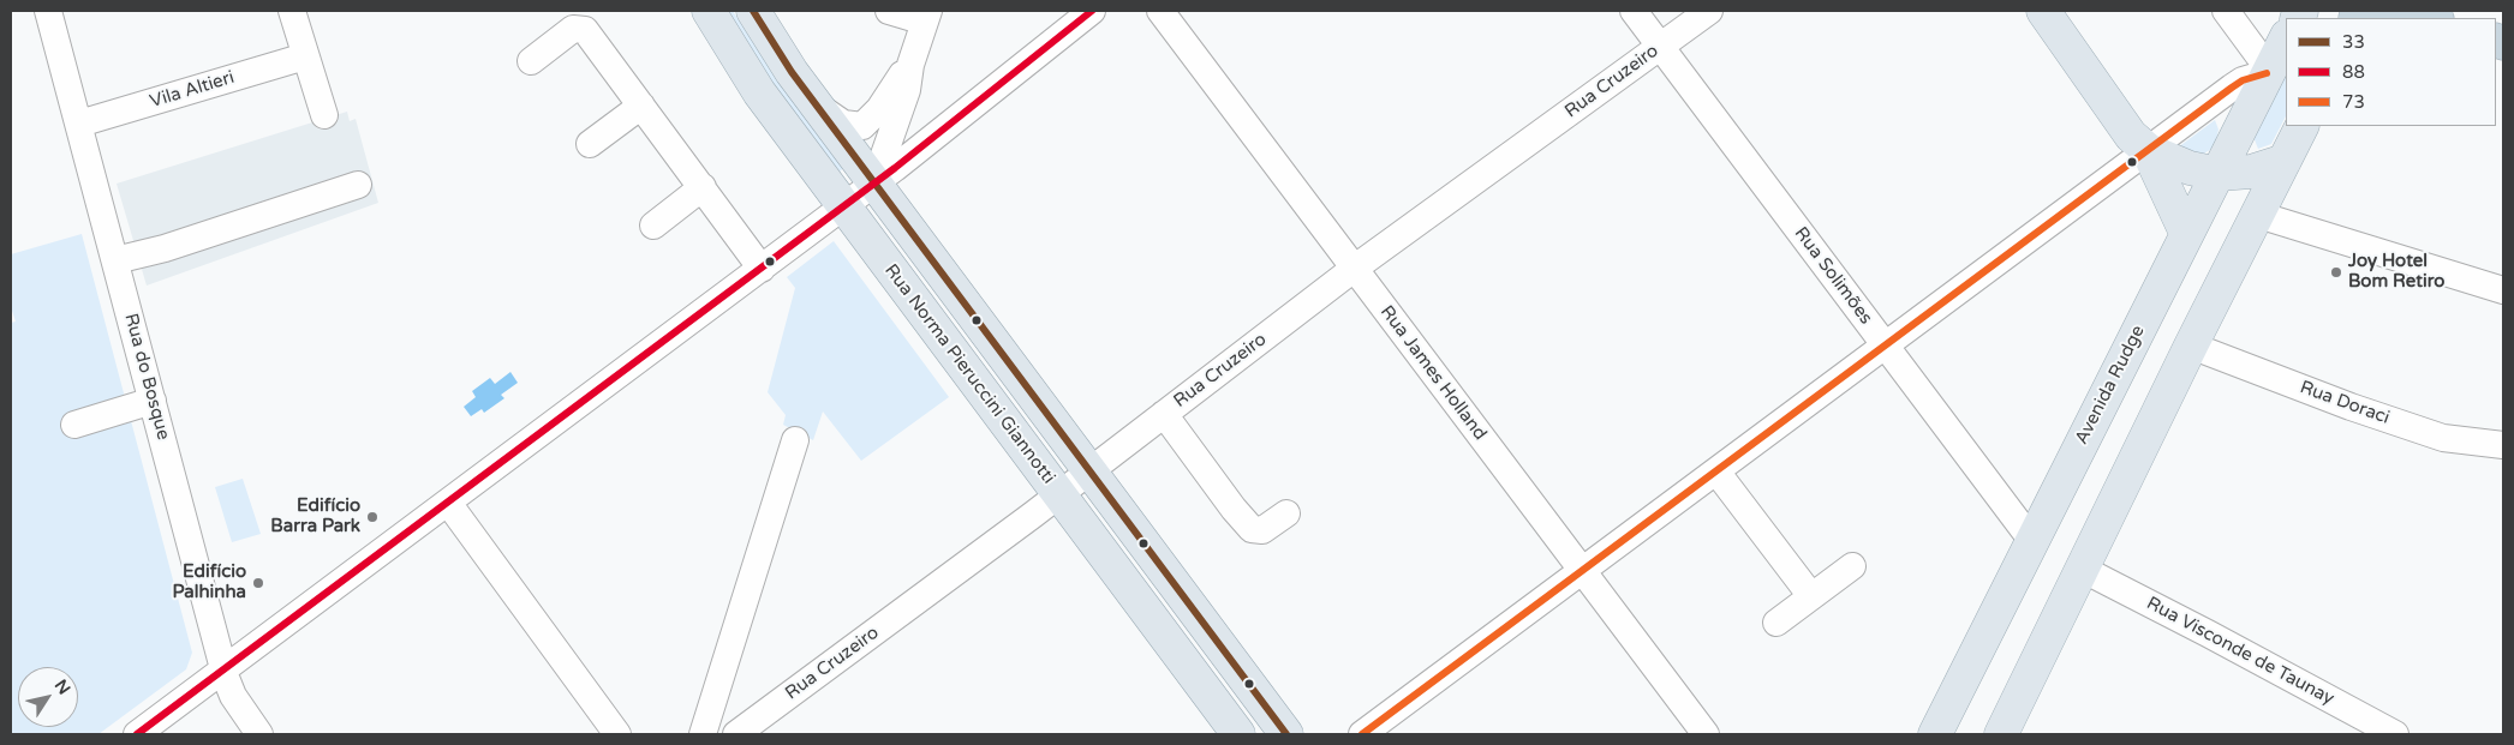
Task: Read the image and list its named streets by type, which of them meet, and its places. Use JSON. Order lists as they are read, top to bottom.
{
  "streets": {
    "main road": ["Rua Norma Pieruccini Giannotti", "Avenida Rudge"],
    "street": [
      "Rua Cruzeiro",
      "Vila Altieri",
      "Rua Solimões",
      "Rua James Holland",
      "Rua do Bosque",
      "Rua Doraci",
      "Rua Visconde de Taunay"
    ]
  },
  "crossings": [
    ["Rua Cruzeiro", "Rua Solimões"],
    ["Rua Cruzeiro", "Rua James Holland"],
    ["Rua Cruzeiro", "Rua Norma Pieruccini Giannotti"],
    ["Vila Altieri", "Rua do Bosque"],
    ["Rua Solimões", "Avenida Rudge"]
  ],
  "places": ["Joy Hotel Bom Retiro", "Edifício Barra Park", "Edifício Palhinha"],
  "lines": ["transit line 33", "transit line 88", "transit line 73"],
  "legend": ["33", "88", "73"],
  "north": "top right"
}
